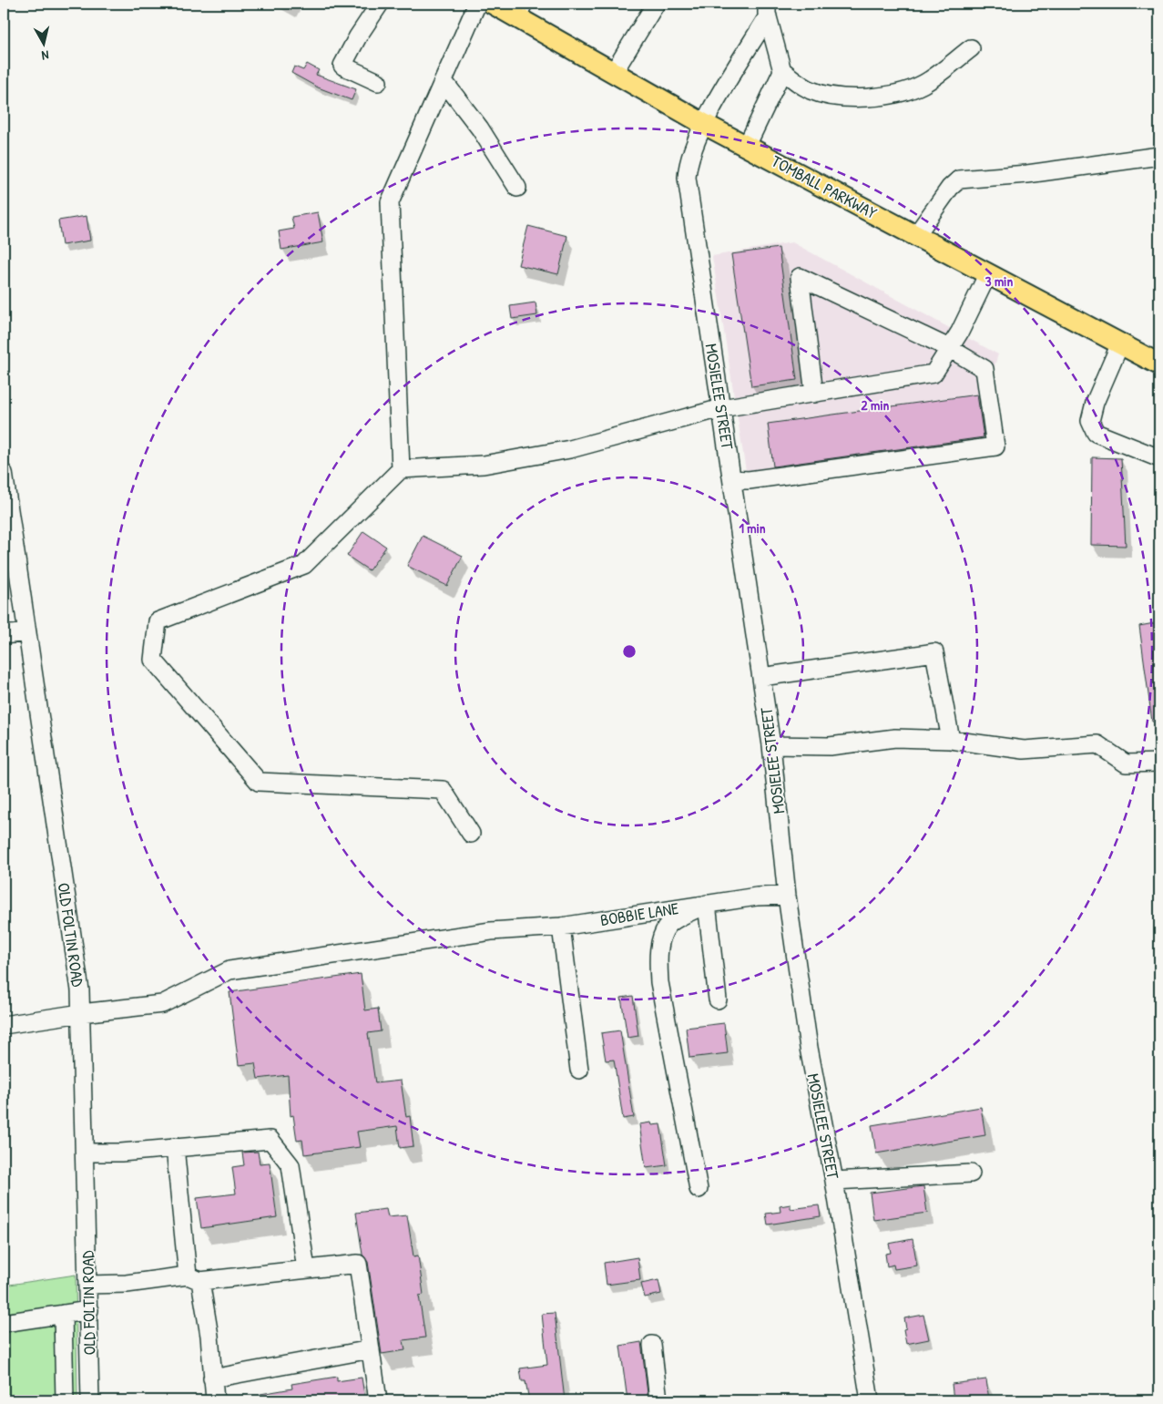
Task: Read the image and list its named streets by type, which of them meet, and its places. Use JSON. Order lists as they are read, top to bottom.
{
  "streets": {
    "main road": ["TOMBALL PARKWAY"],
    "street": ["MOSIELEE STREET", "BOBBIE LANE", "OLD FOLTIN ROAD"]
  },
  "crossings": [
    ["TOMBALL PARKWAY", "MOSIELEE STREET"],
    ["MOSIELEE STREET", "BOBBIE LANE"],
    ["BOBBIE LANE", "OLD FOLTIN ROAD"]
  ],
  "north": "bottom",
  "rings": ["3 min", "2 min", "1 min"]
}
